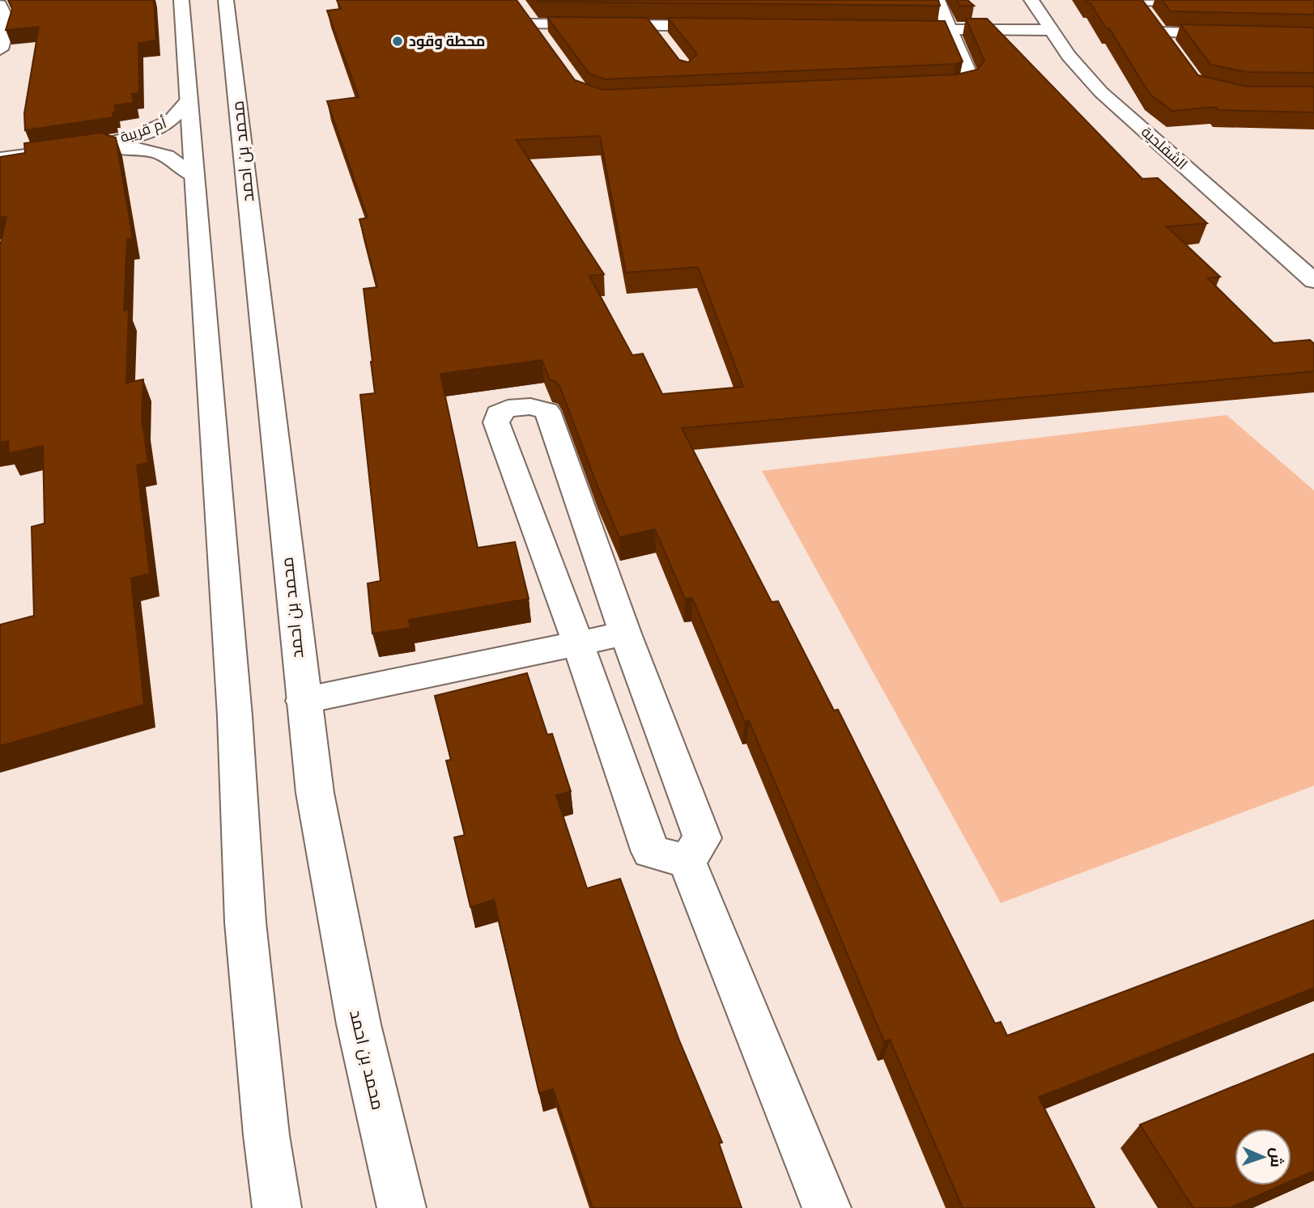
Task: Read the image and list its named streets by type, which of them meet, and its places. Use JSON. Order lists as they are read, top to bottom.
{
  "streets": {
    "street": ["أم قريبة", "الشفلحية", "محمد بن احمد"]
  },
  "places": ["محطة وقود"],
  "north": "right"
}
